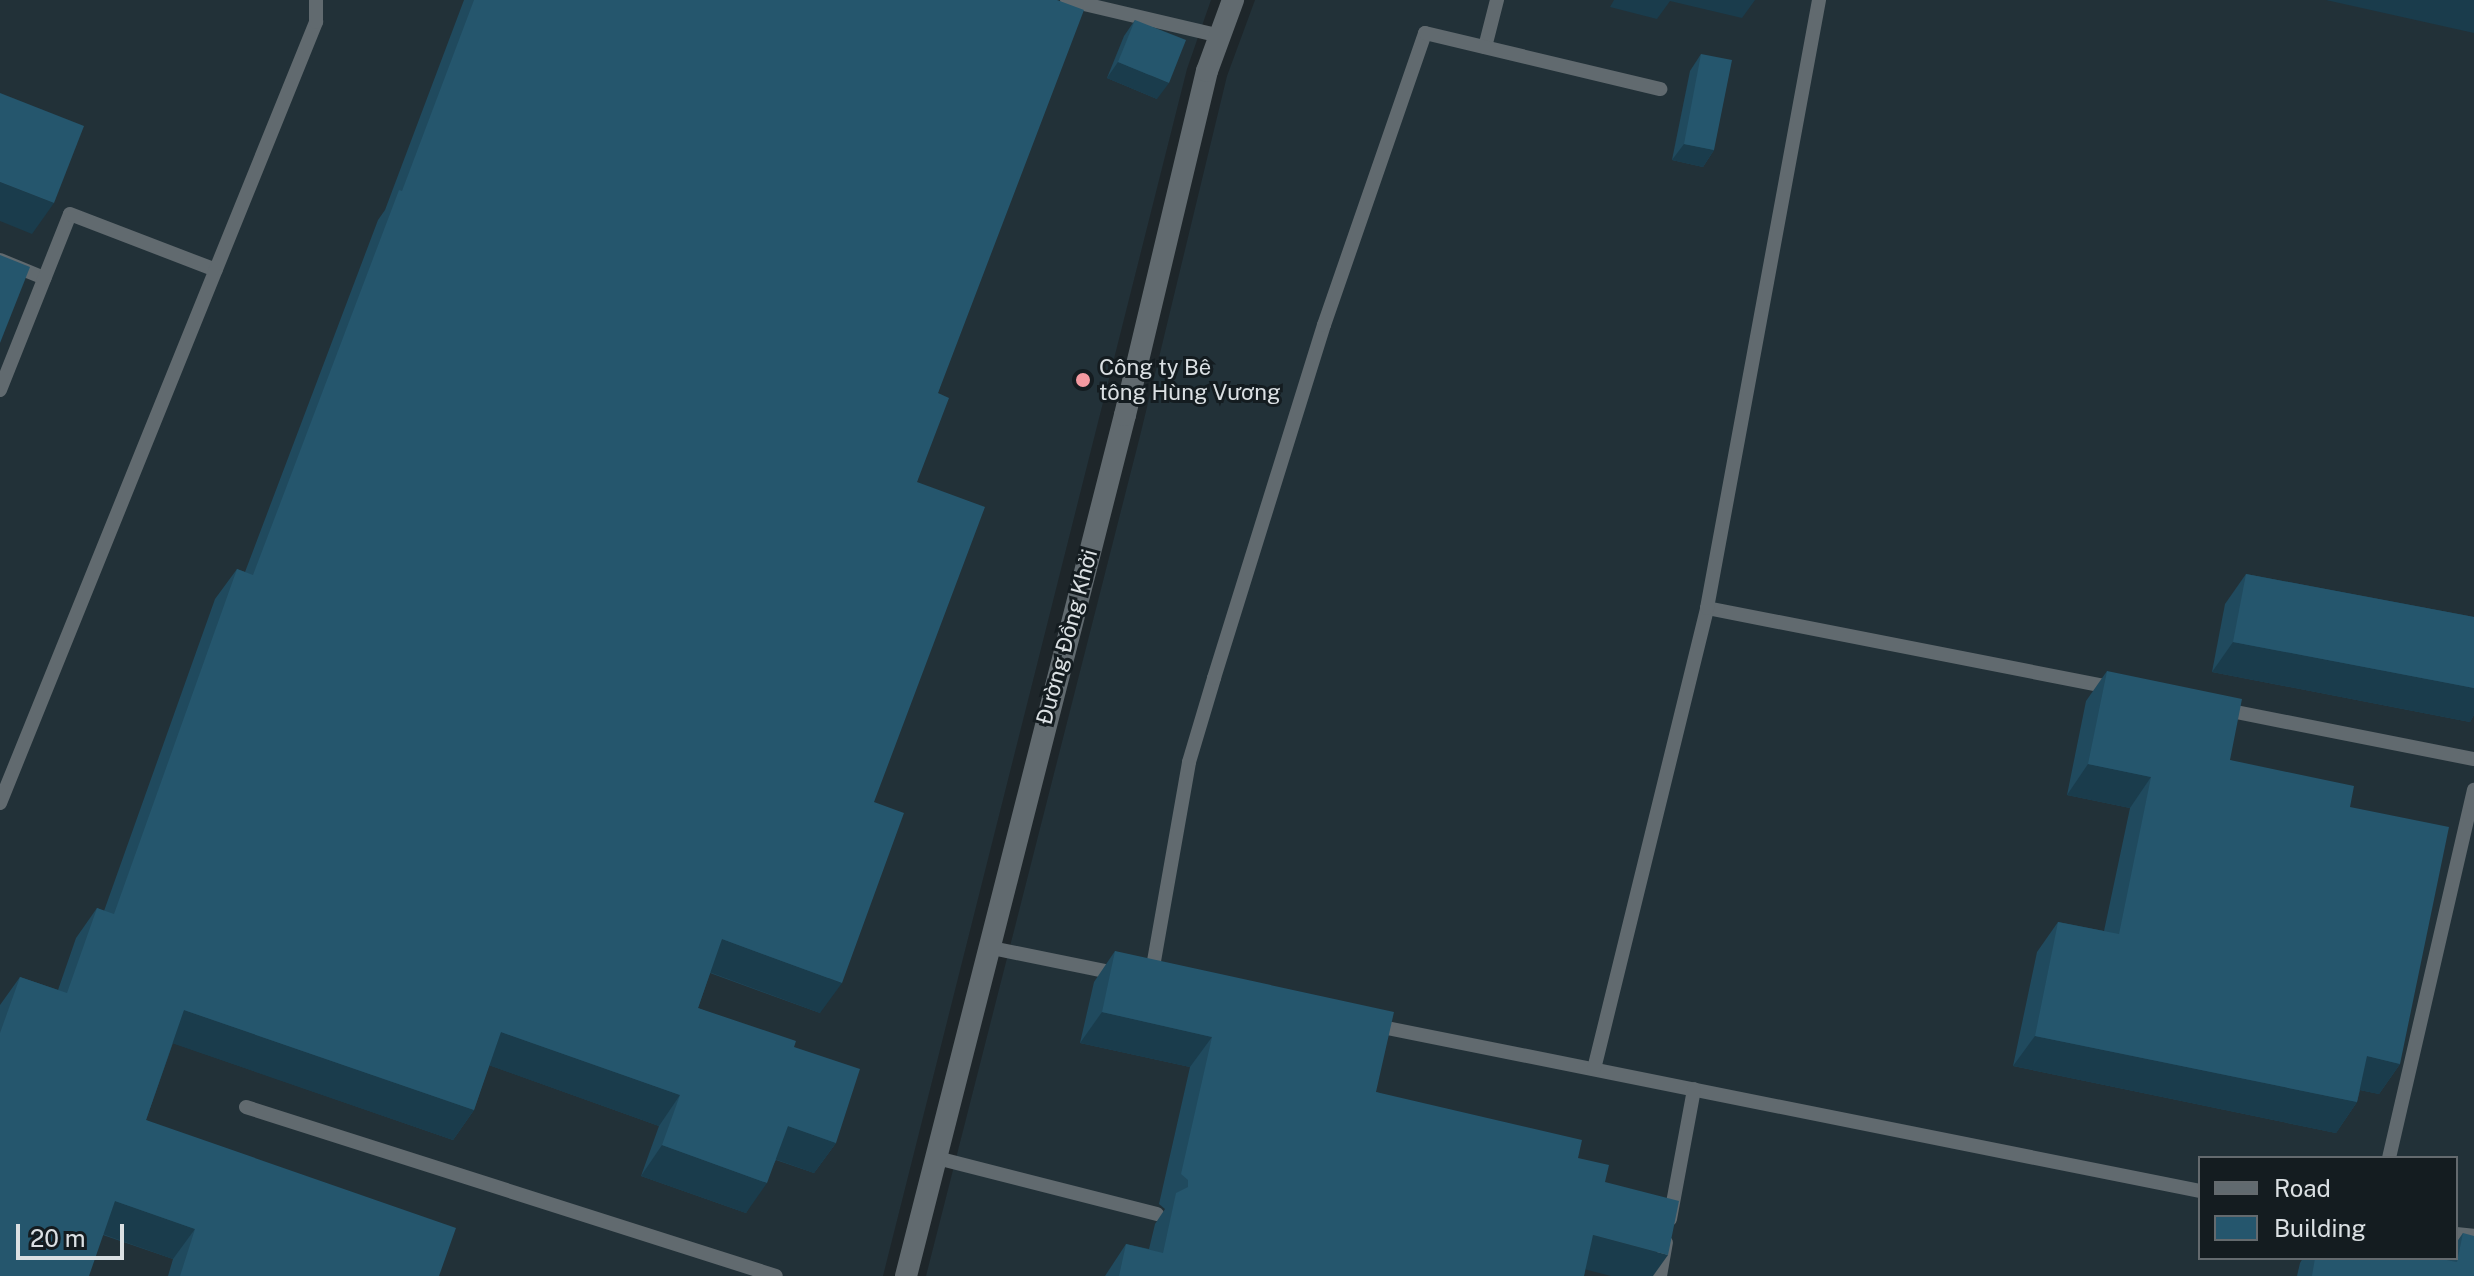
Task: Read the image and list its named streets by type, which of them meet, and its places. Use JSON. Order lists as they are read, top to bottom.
{
  "streets": {
    "main road": ["Đường Đồng Khởi"]
  },
  "places": ["Công ty Bê tông Hùng Vương"],
  "legend": ["Road", "Building"],
  "scale_bar": "20 m"
}
